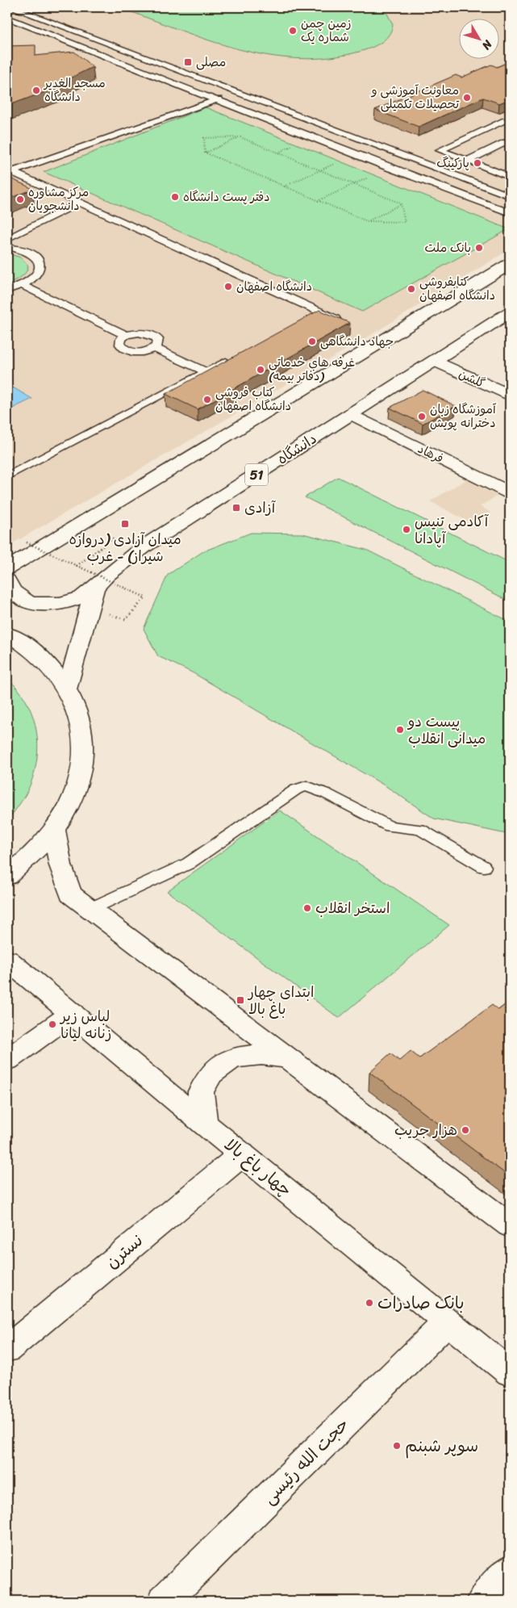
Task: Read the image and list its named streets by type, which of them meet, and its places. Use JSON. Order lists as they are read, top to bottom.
{
  "streets": {
    "main road": [
      "گلشن",
      "دانشگاه",
      "فرهاد",
      "51",
      "چهار باغ بالا",
      "نسترن",
      "حجت الله رئیسی"
    ]
  },
  "crossings": [
    ["گلشن", "دانشگاه"],
    ["دانشگاه", "فرهاد"],
    ["چهار باغ بالا", "نسترن"],
    ["چهار باغ بالا", "حجت الله رئیسی"]
  ],
  "places": {
    "other": [
      "زمین چمن شماره یک",
      "مسجد الغدیر دانشگاه",
      "معاونت آموزشی و تحصیلات تکمیلی",
      "پارکینگ",
      "دفتر پست دانشگاه",
      "مرکز مشاوره دانشجویان",
      "بانک ملت",
      "دانشگاه اصفهان",
      "کتابفروشی دانشگاه اصفهان",
      "جهاد دانشگاهی",
      "غرفه هاي خدماتي (دفاتر بيمه)",
      "کتاب فروشی دانشگاه اصفهان",
      "آموزشگاه زبان دخترانه پویش",
      "آکادمی تنیس آپادانا",
      "پیست دو میدانی انقلاب",
      "استخر انقلاب",
      "لباس زیر زنانه لیانا",
      "هزار جریب",
      "بانک صادرات",
      "سوپر شبنم"
    ],
    "transit": [
      "مصلی",
      "آزادی",
      "میدان آزادی (دروازه شیراز) - غرب",
      "ابتدای چهار باغ بالا"
    ]
  },
  "north": "bottom right"
}
